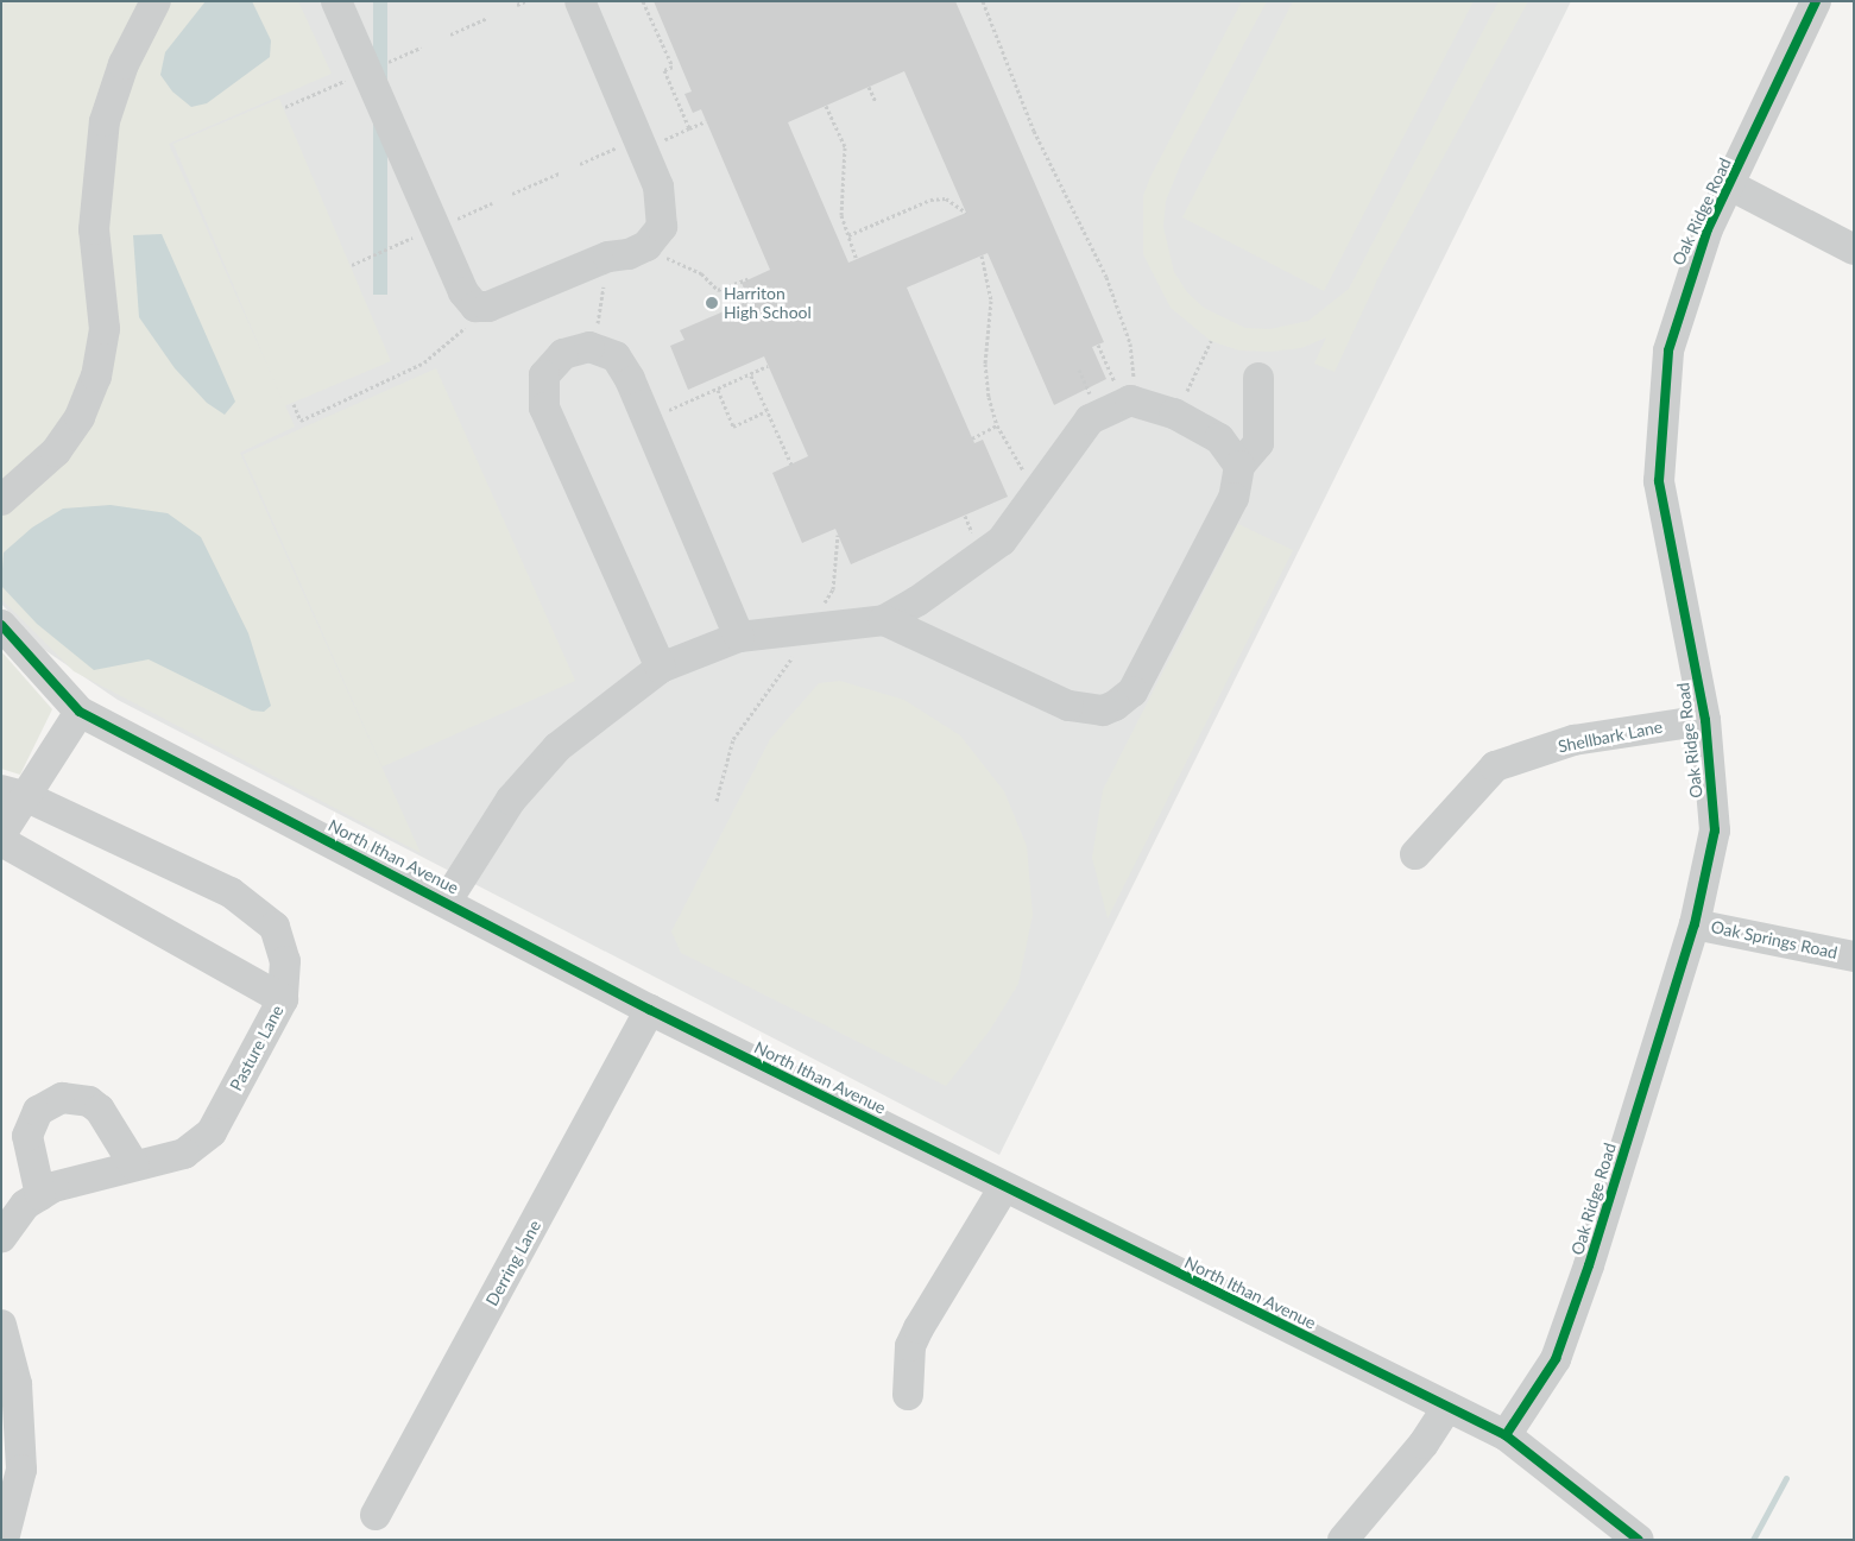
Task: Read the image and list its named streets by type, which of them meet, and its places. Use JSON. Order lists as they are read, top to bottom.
{
  "streets": {
    "street": [
      "Oak Ridge Road",
      "Shellbark Lane",
      "North Ithan Avenue",
      "Oak Springs Road",
      "Pasture Lane",
      "Derring Lane"
    ]
  },
  "crossings": [
    ["Oak Ridge Road", "Shellbark Lane"],
    ["Oak Ridge Road", "North Ithan Avenue"],
    ["Oak Ridge Road", "Oak Springs Road"],
    ["North Ithan Avenue", "Derring Lane"]
  ],
  "places": ["Harriton High School"]
}
